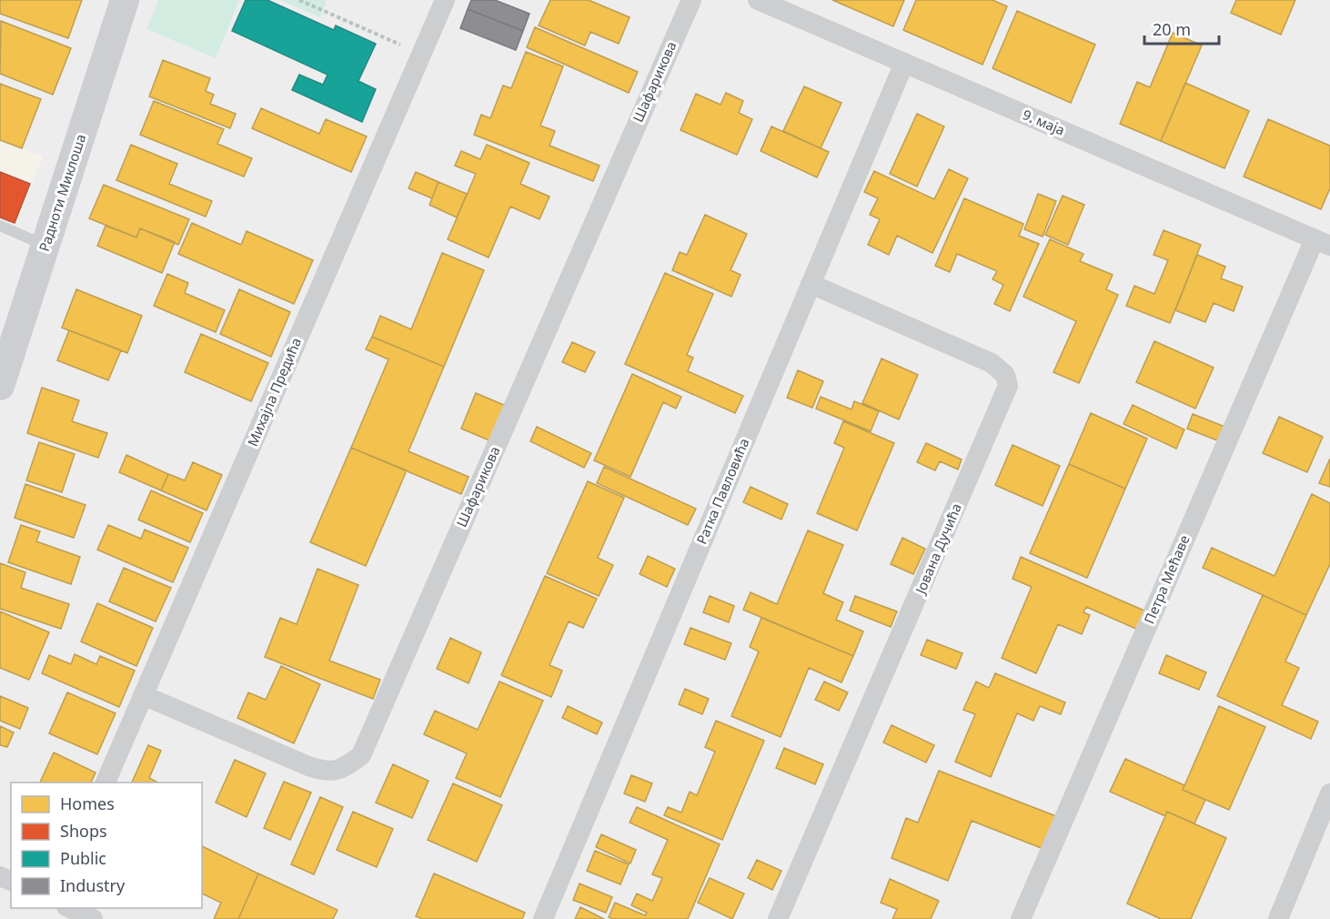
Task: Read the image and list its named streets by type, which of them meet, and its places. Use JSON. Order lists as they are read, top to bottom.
{
  "streets": {
    "street": [
      "Шафарикова",
      "9. маја",
      "Радноти Миклоша",
      "Михајла Предића",
      "Ратка Павловића",
      "Јована Дучића",
      "Петра Мећаве"
    ]
  },
  "crossings": [
    ["Шафарикова", "Михајла Предића"],
    ["9. маја", "Ратка Павловића"],
    ["9. маја", "Петра Мећаве"],
    ["Ратка Павловића", "Јована Дучића"]
  ],
  "legend": [
    "Homes",
    "Shops",
    "Public",
    "Industry"
  ],
  "scale_bar": "20 m"
}
